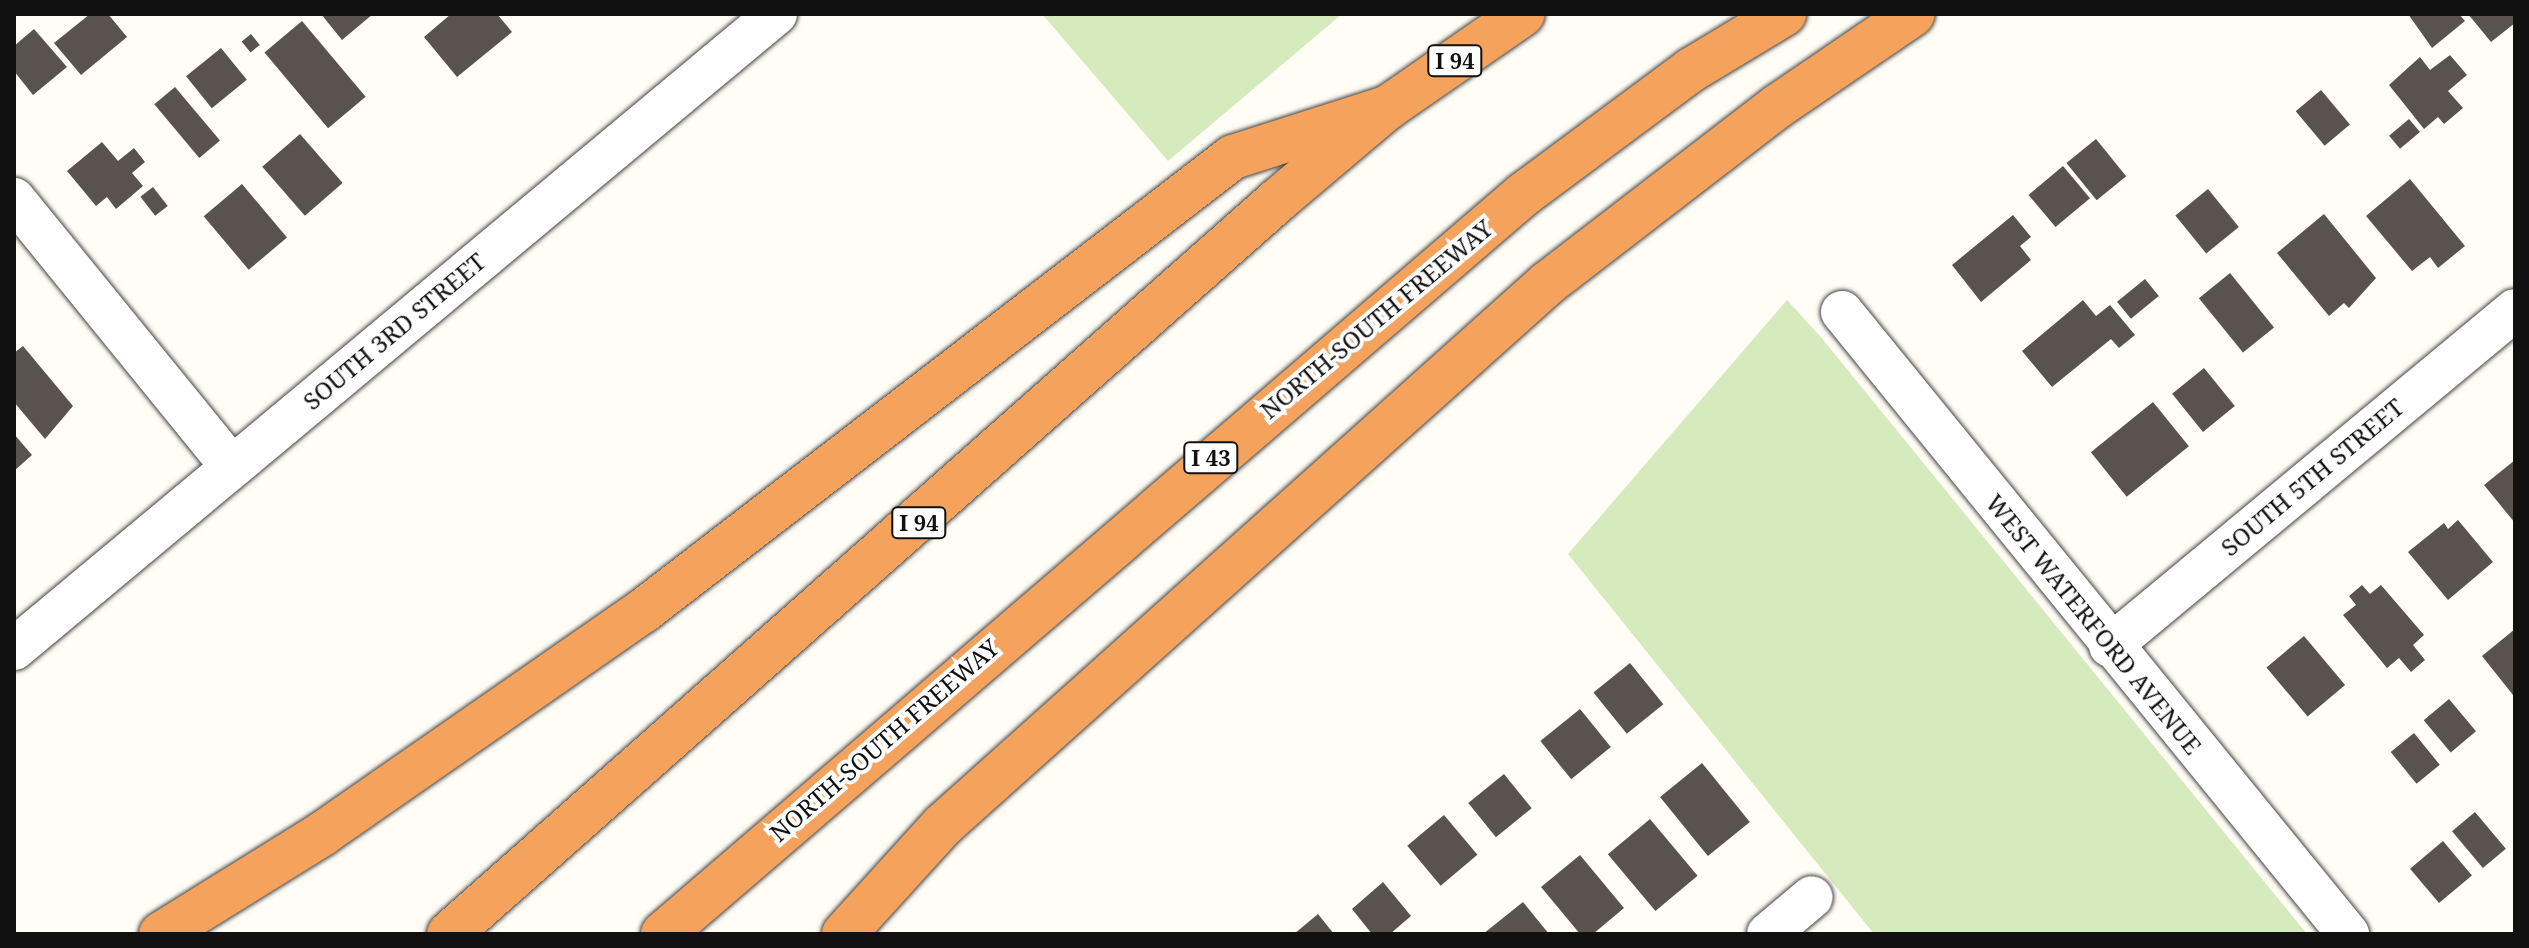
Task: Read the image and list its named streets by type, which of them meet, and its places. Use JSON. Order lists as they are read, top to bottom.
{
  "streets": {
    "highway": ["I 94", "NORTH-SOUTH FREEWAY", "I 43"],
    "street": ["SOUTH 3RD STREET", "SOUTH 5TH STREET", "WEST WATERFORD AVENUE"]
  },
  "crossings": [
    ["SOUTH 5TH STREET", "WEST WATERFORD AVENUE"]
  ]
}
